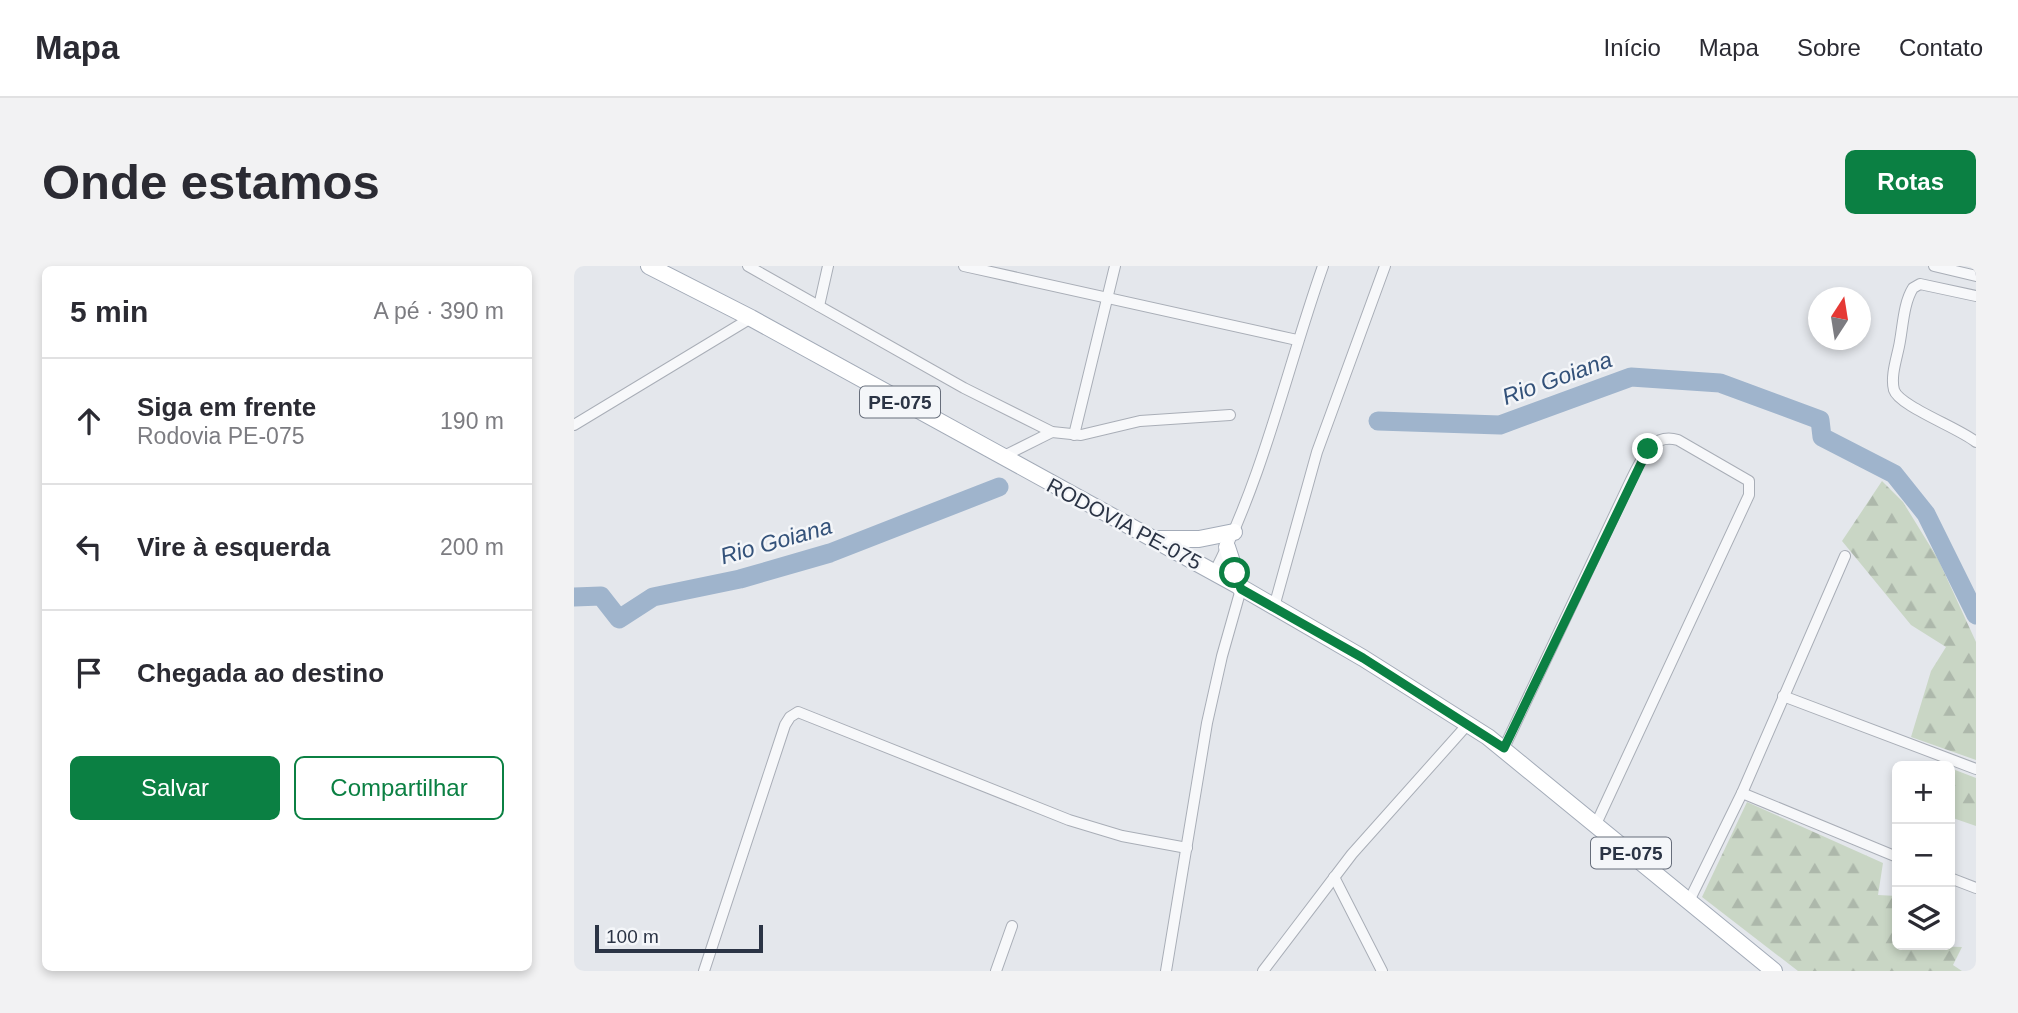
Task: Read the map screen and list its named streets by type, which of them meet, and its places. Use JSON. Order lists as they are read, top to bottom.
{
  "streets": {
    "main road": ["PE-075", "RODOVIA PE-075"]
  },
  "water": ["Rio Goiana"],
  "scale_bar": "100 m",
  "north": "top",
  "page": {
    "header": "Mapa",
    "nav": [
      "Início",
      "Mapa",
      "Sobre",
      "Contato"
    ],
    "buttons": [
      "Rotas",
      ["Salvar", "Compartilhar"]
    ],
    "title": "Onde estamos",
    "heading": ["5 min", "A pé · 390 m"],
    "list": [
      ["Siga em frente", "Rodovia PE-075", "190 m"],
      ["Vire à esquerda", "200 m"],
      "Chegada ao destino"
    ],
    "map_buttons": ["+", "−"],
    "scale": "100 m"
  }
}
